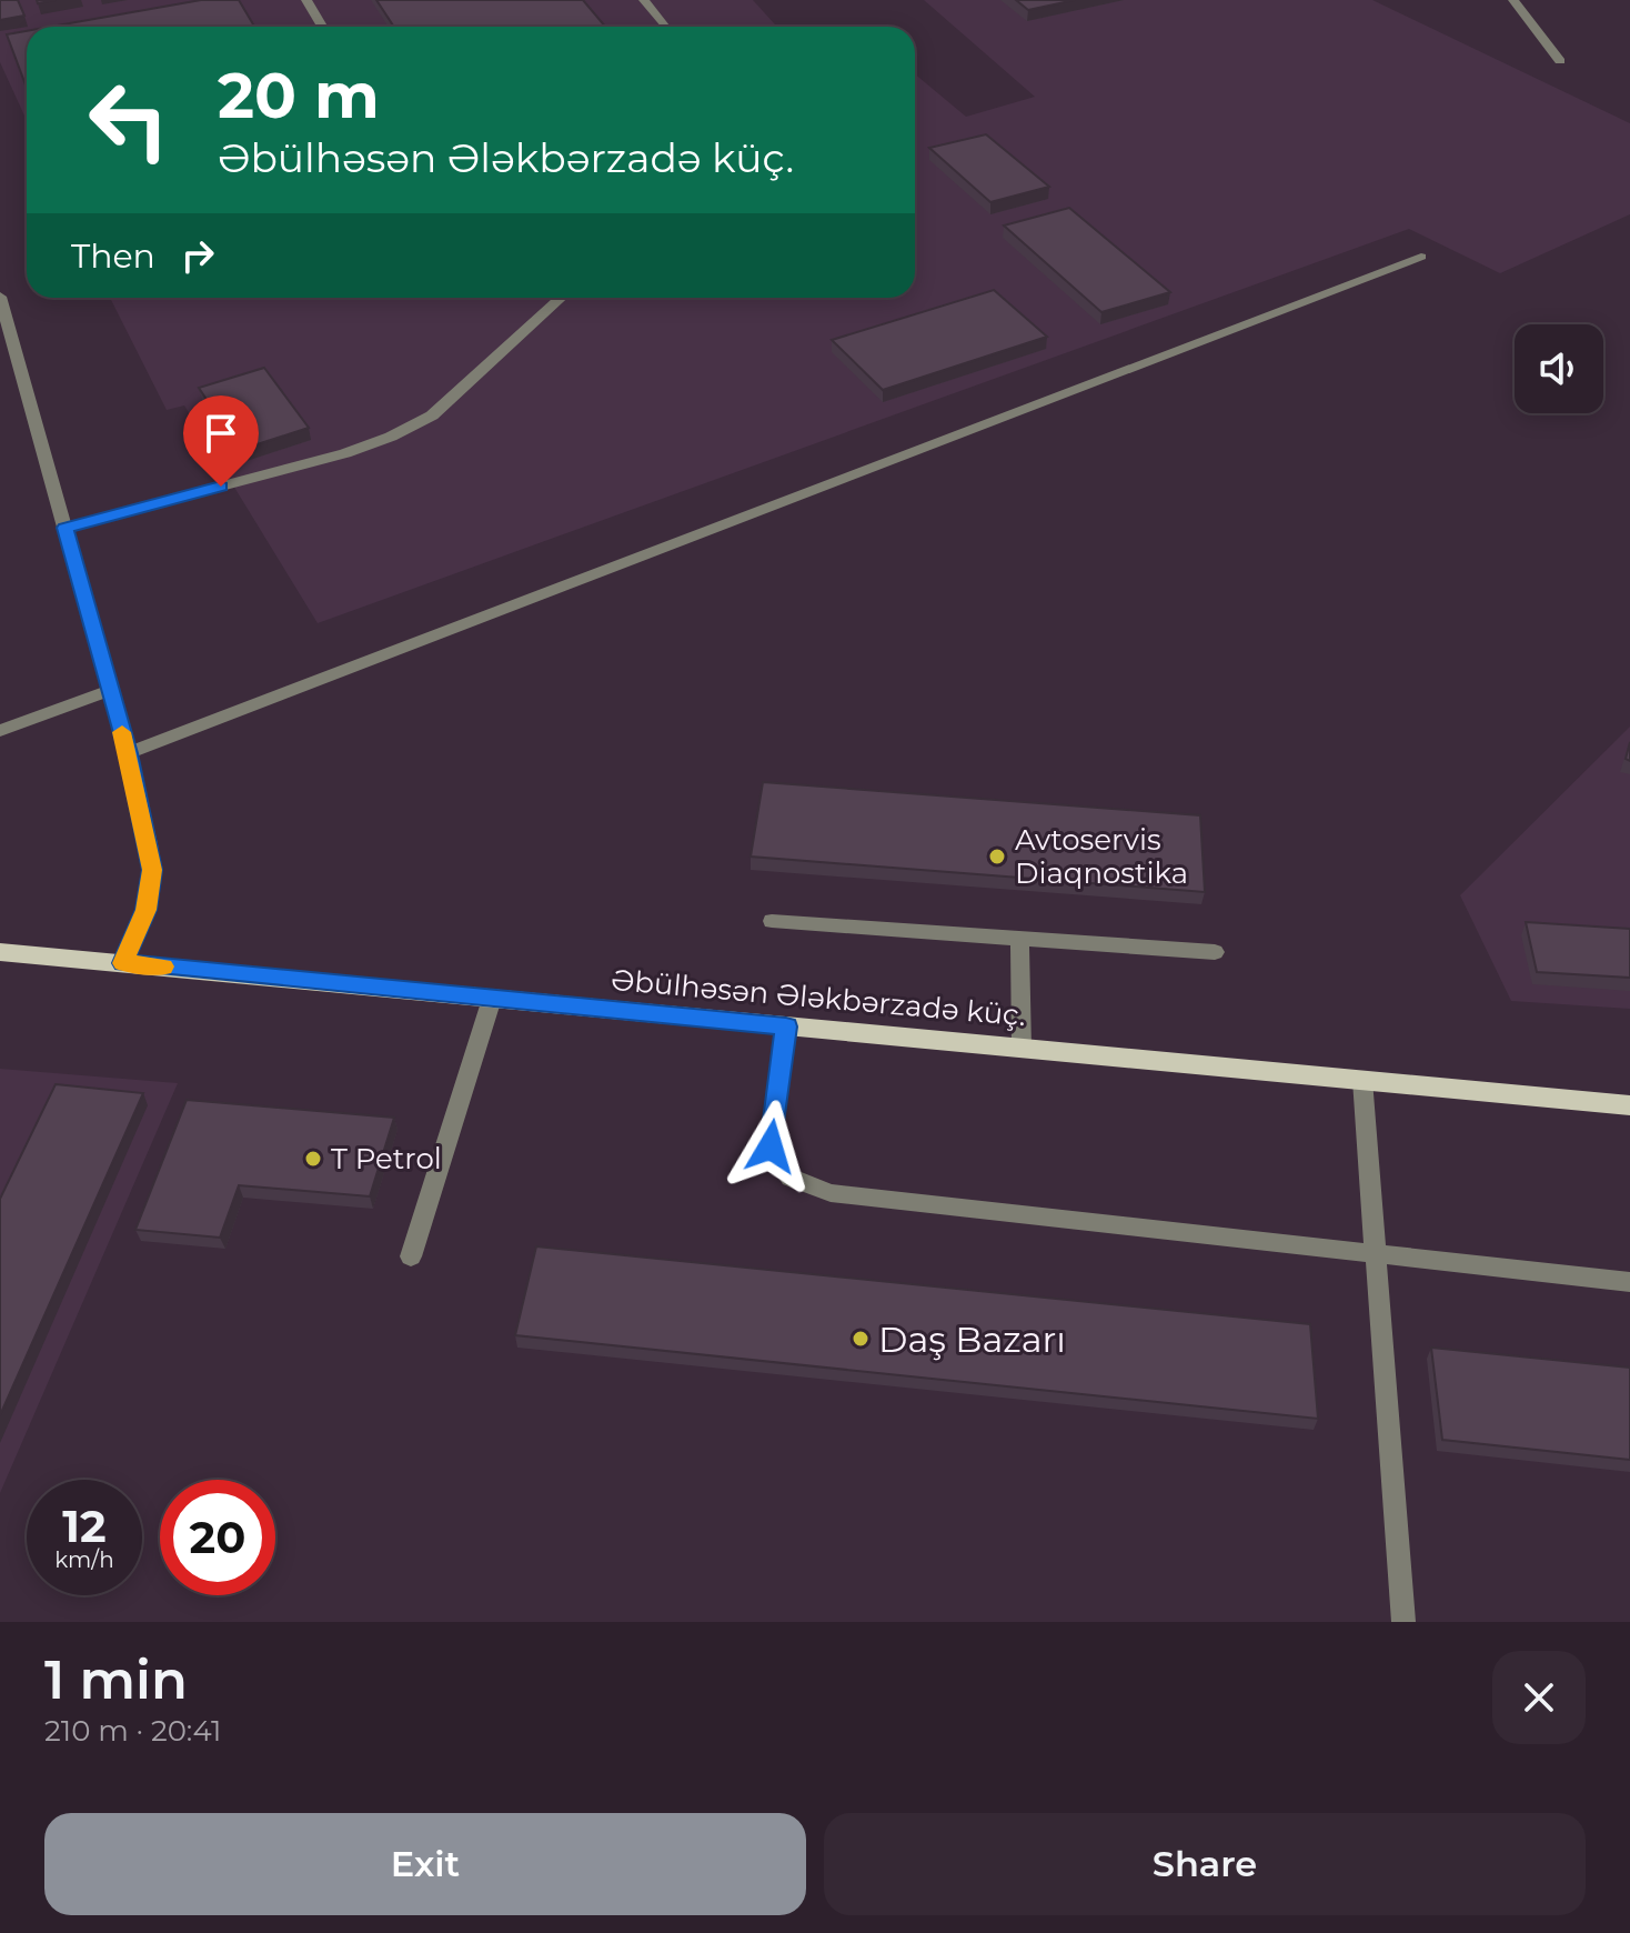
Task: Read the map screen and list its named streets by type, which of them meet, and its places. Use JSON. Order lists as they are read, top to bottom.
{
  "streets": {
    "main road": ["Əbülhəsən Ələkbərzadə küç."]
  },
  "places": ["Avtoservis Diaqnostika", "T Petrol", "Daş Bazarı"],
  "page": {
    "turn": ["20 m", "Əbülhəsən Ələkbərzadə küç."],
    "then": "Then",
    "speed": "12 km/h",
    "limit": "20",
    "heading": ["1 min", "210 m · 20:41"],
    "buttons": ["Exit", "Share"]
  }
}
